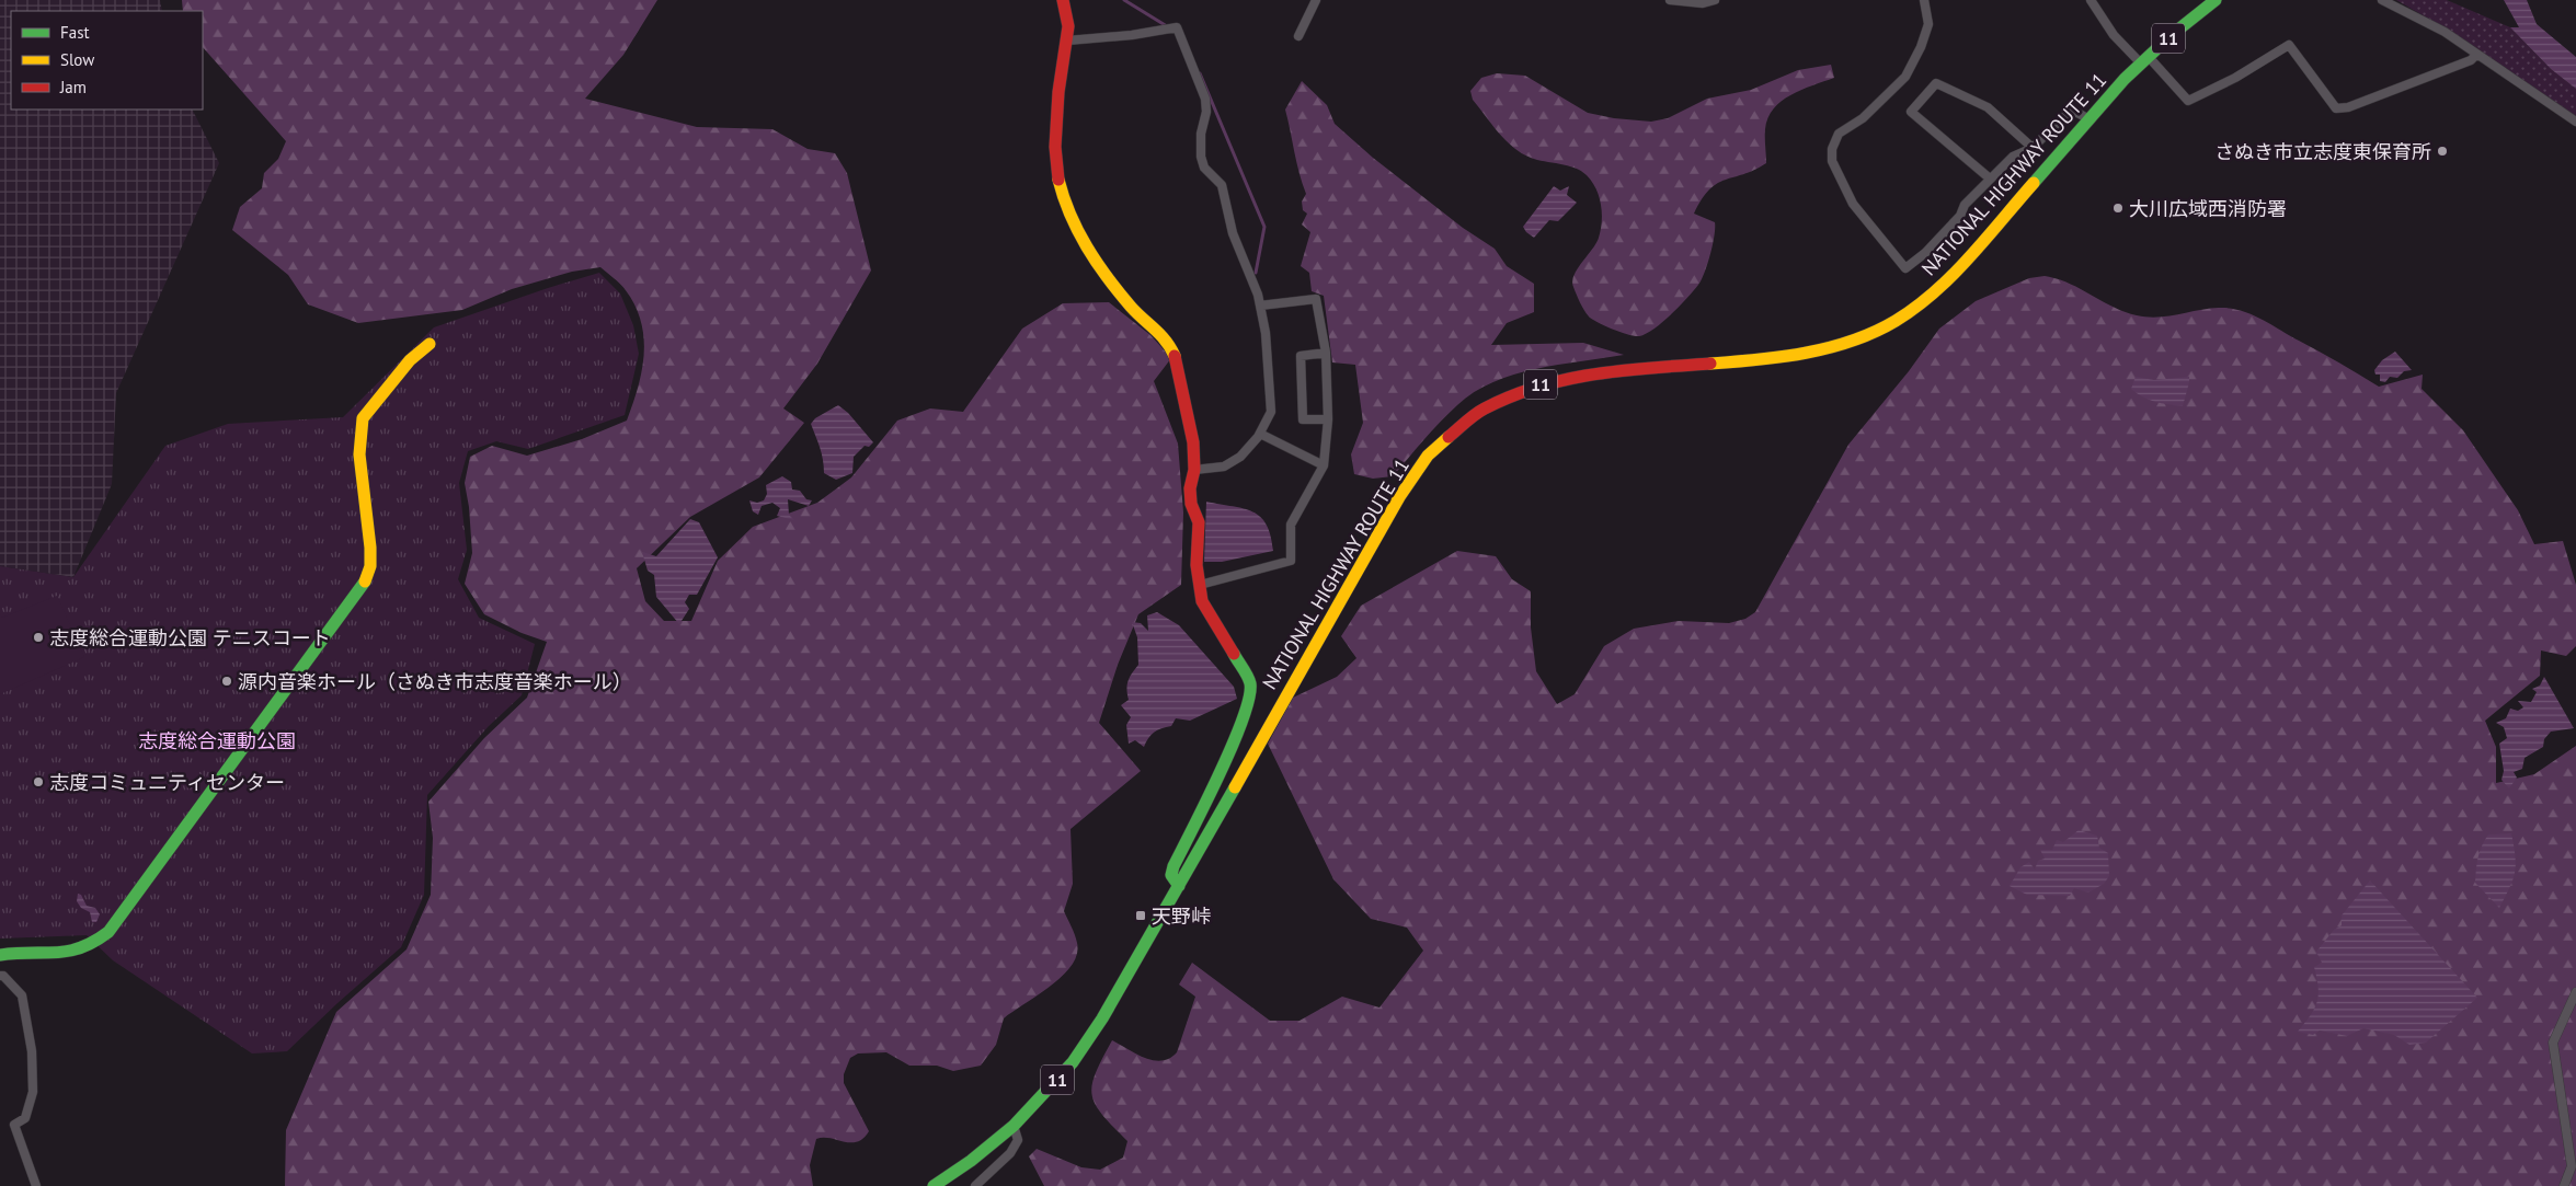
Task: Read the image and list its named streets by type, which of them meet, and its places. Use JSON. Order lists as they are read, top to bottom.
{
  "streets": {
    "main road": ["11", "NATIONAL HIGHWAY ROUTE 11"]
  },
  "parks": ["志度総合運動公園"],
  "places": {
    "other": [
      "さぬき市立志度東保育所",
      "大川広域西消防署",
      "志度総合運動公園 テニスコート",
      "源内音楽ホール（さぬき市志度音楽ホール）",
      "志度コミュニティセンター"
    ],
    "transit": ["天野峠"]
  },
  "legend": ["Fast", "Slow", "Jam"]
}
